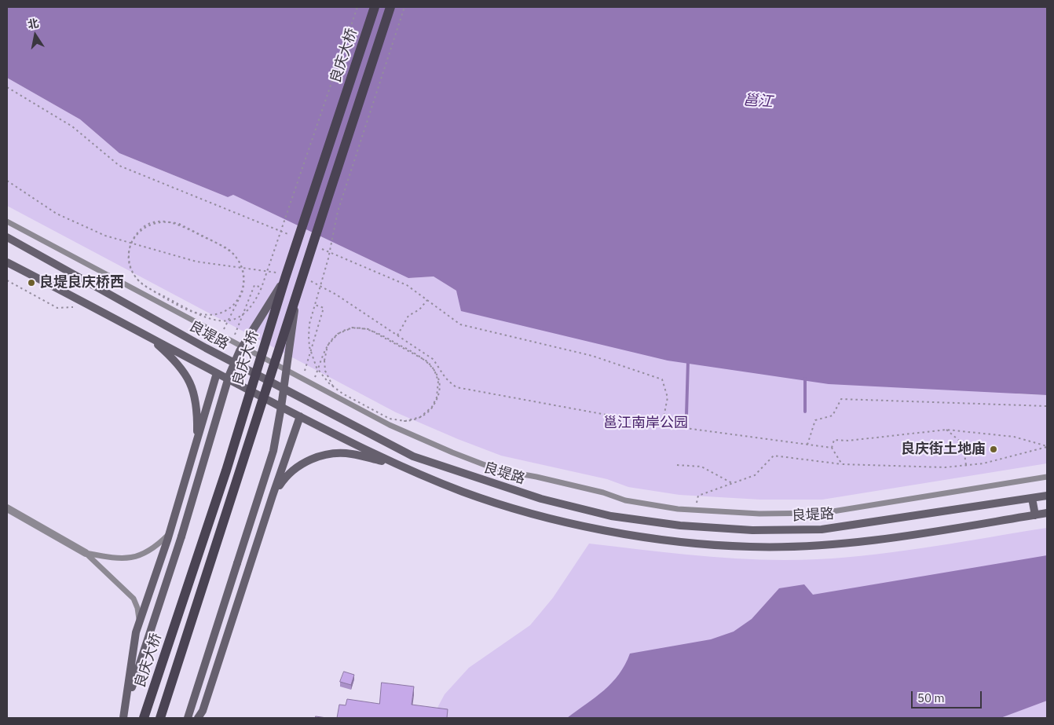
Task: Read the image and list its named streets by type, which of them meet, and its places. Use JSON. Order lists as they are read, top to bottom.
{
  "streets": {
    "main road": ["良庆大桥", "良堤路"]
  },
  "water": ["邕江"],
  "parks": ["邕江南岸公园"],
  "places": ["良堤良庆桥西", "良庆街土地庙"],
  "scale_bar": "50 m",
  "north": "top"
}
